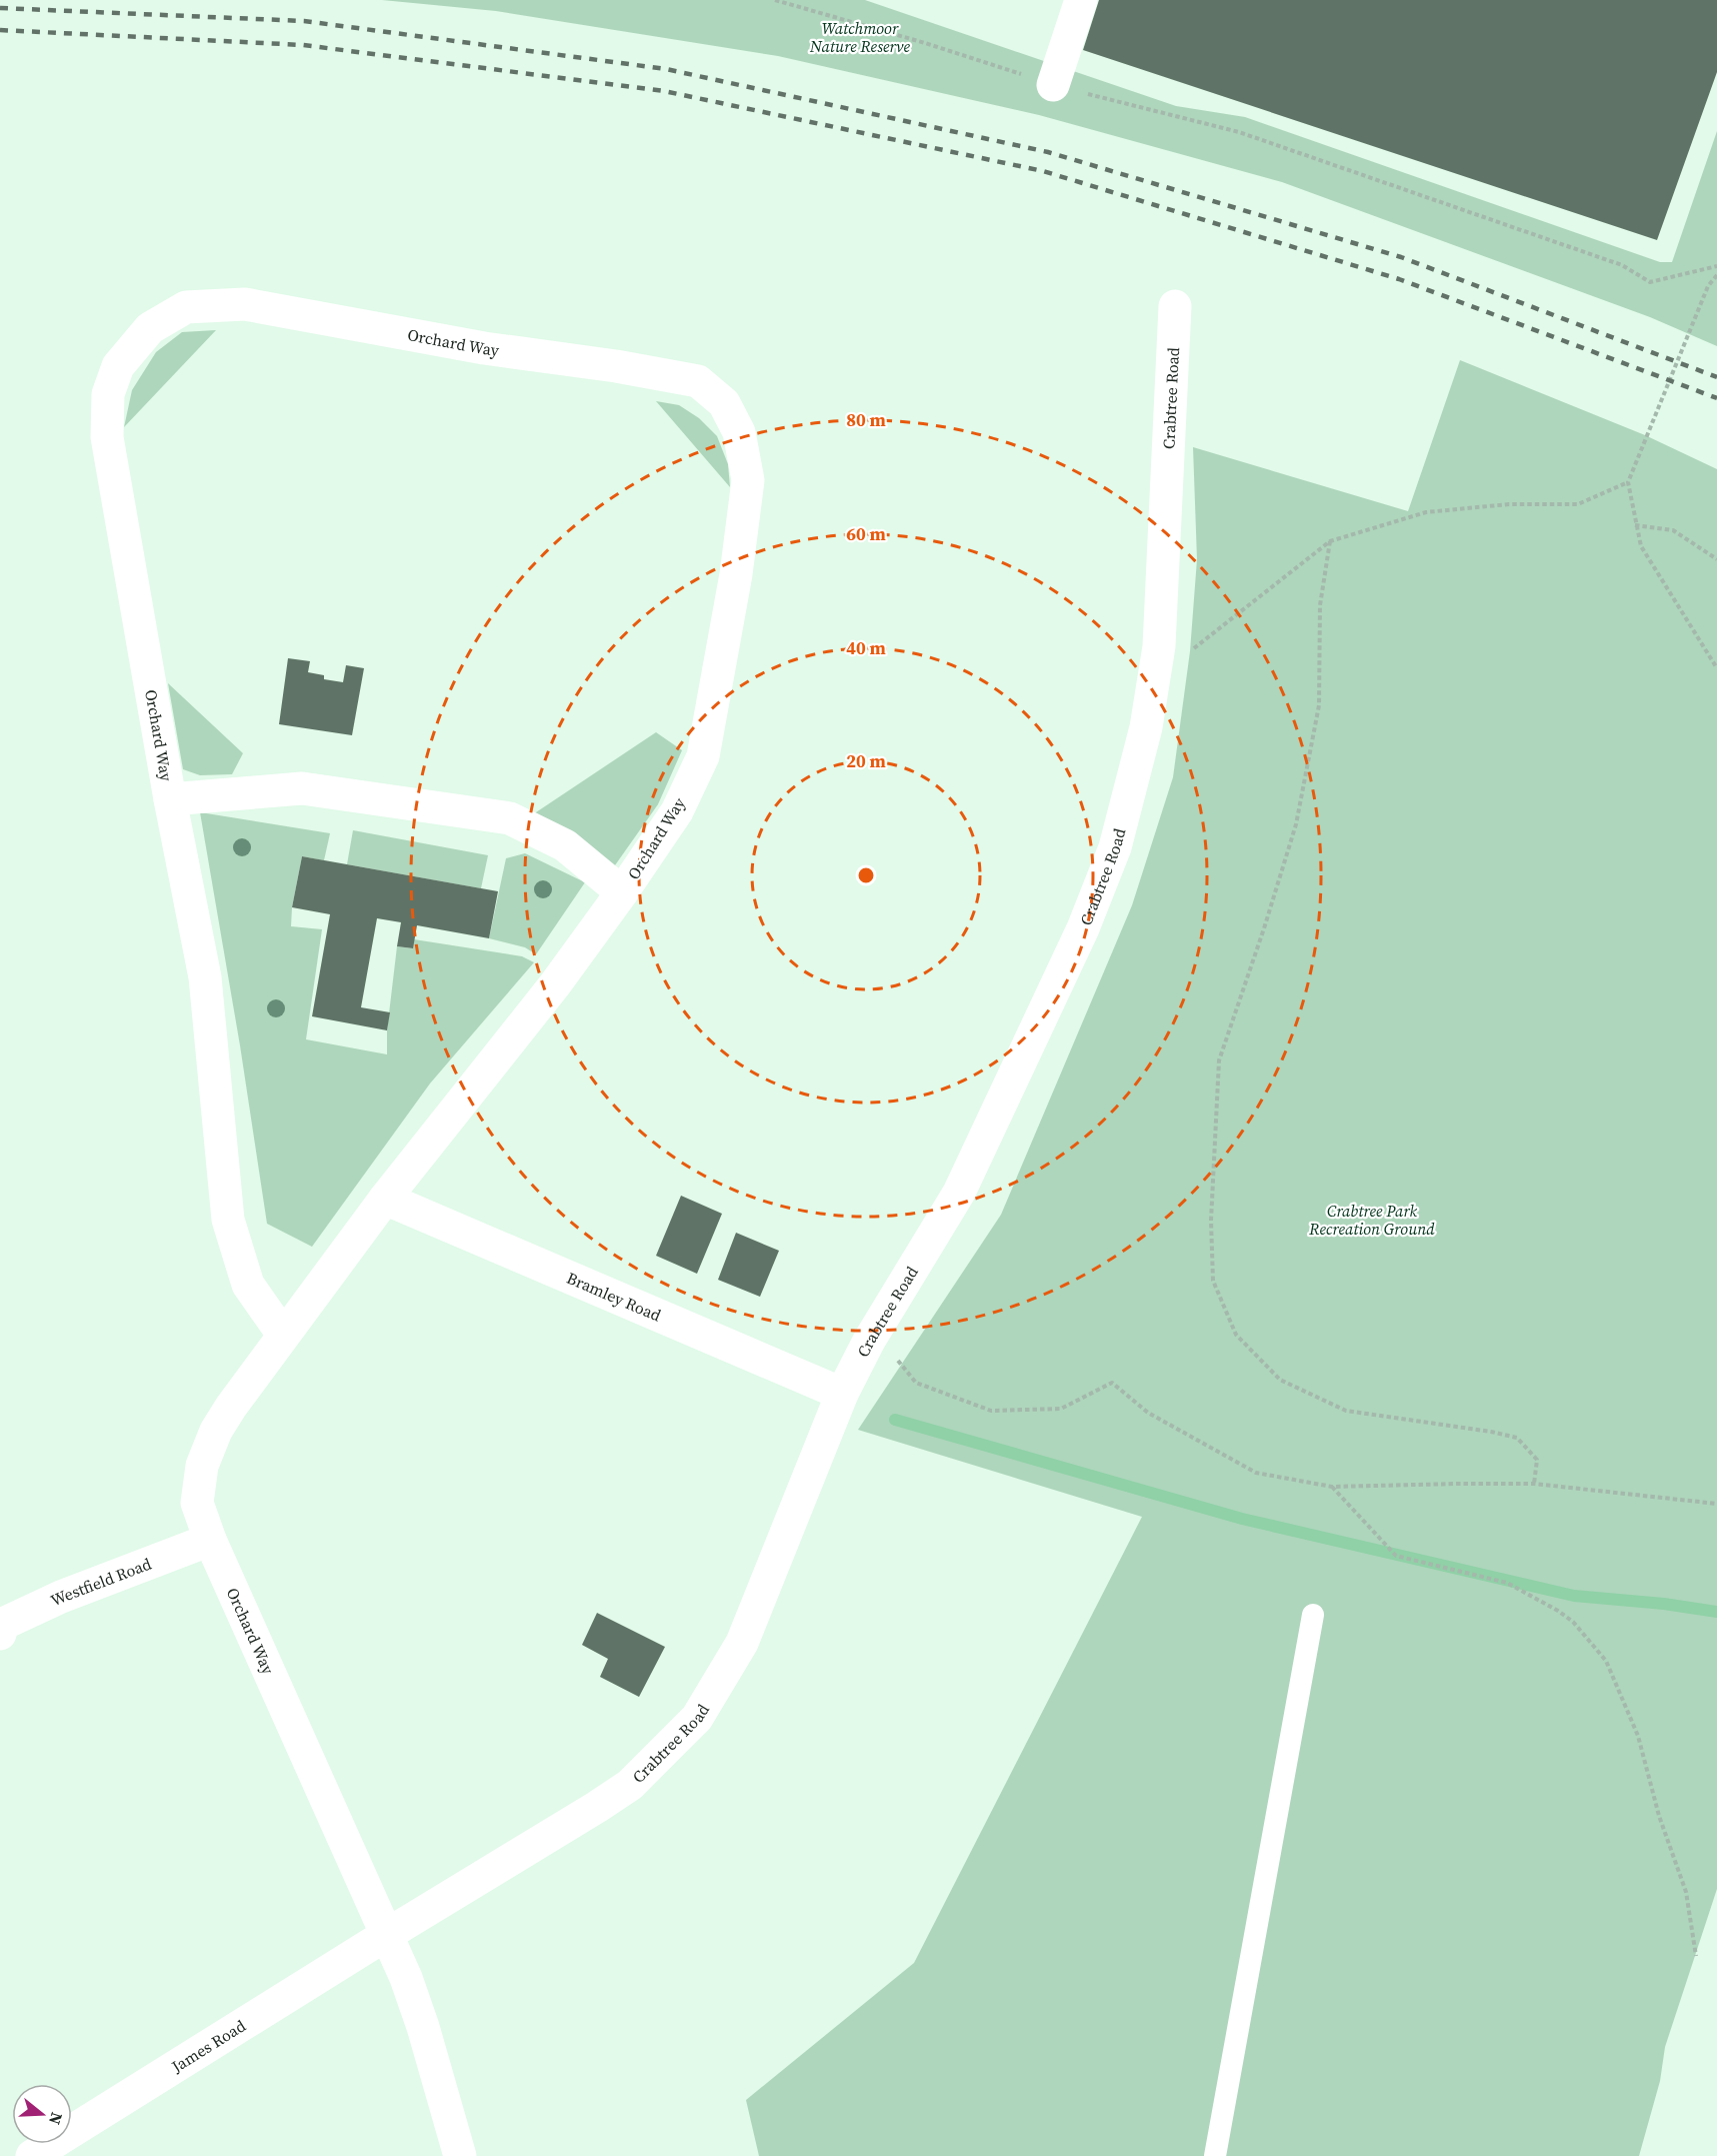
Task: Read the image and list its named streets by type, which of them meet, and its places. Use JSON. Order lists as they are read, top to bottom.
{
  "streets": {
    "street": [
      "Orchard Way",
      "Crabtree Road",
      "Bramley Road",
      "Westfield Road",
      "James Road"
    ]
  },
  "crossings": [
    ["Orchard Way", "Crabtree Road"],
    ["Orchard Way", "Bramley Road"],
    ["Orchard Way", "Westfield Road"],
    ["Orchard Way", "James Road"],
    ["Crabtree Road", "Bramley Road"],
    ["Crabtree Road", "James Road"]
  ],
  "parks": ["Watchmoor Nature Reserve", "Crabtree Park Recreation Ground"],
  "north": "right",
  "rings": [
    "80 m",
    "60 m",
    "40 m",
    "20 m"
  ]
}
